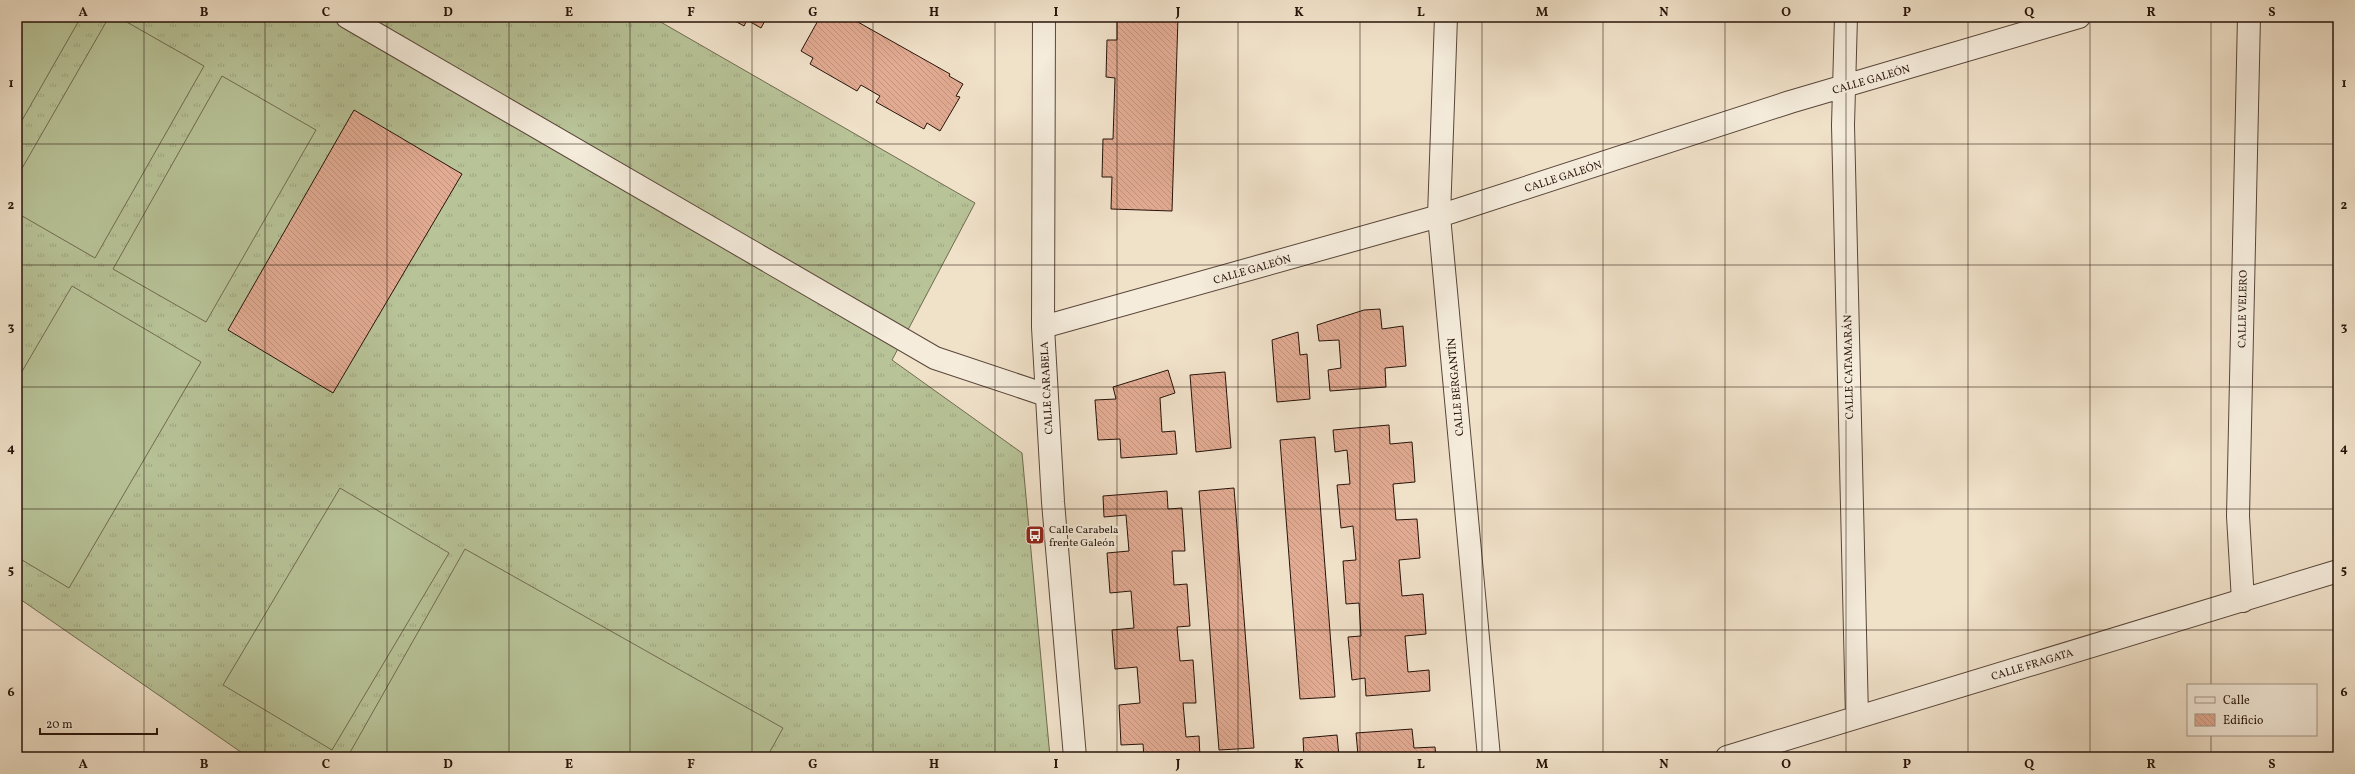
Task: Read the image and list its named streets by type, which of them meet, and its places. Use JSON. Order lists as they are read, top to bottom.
{
  "streets": {
    "street": [
      "CALLE GALEÓN",
      "CALLE VELERO",
      "CALLE CATAMARÁN",
      "CALLE BERGANTÍN",
      "CALLE CARABELA",
      "CALLE FRAGATA"
    ]
  },
  "crossings": [
    ["CALLE GALEÓN", "CALLE CATAMARÁN"],
    ["CALLE GALEÓN", "CALLE BERGANTÍN"],
    ["CALLE GALEÓN", "CALLE CARABELA"],
    ["CALLE VELERO", "CALLE FRAGATA"],
    ["CALLE CATAMARÁN", "CALLE FRAGATA"]
  ],
  "places": {
    "bus stop": ["Calle Carabela frente Galeón"]
  },
  "legend": ["Calle", "Edificio"],
  "scale_bar": "20 m",
  "grid": {
    "columns": [
      "A",
      "B",
      "C",
      "D",
      "E",
      "F",
      "G",
      "H",
      "I",
      "J",
      "K",
      "L",
      "M",
      "N",
      "O",
      "P",
      "Q",
      "R",
      "S"
    ],
    "rows": [
      "1",
      "2",
      "3",
      "4",
      "5",
      "6"
    ]
  }
}
